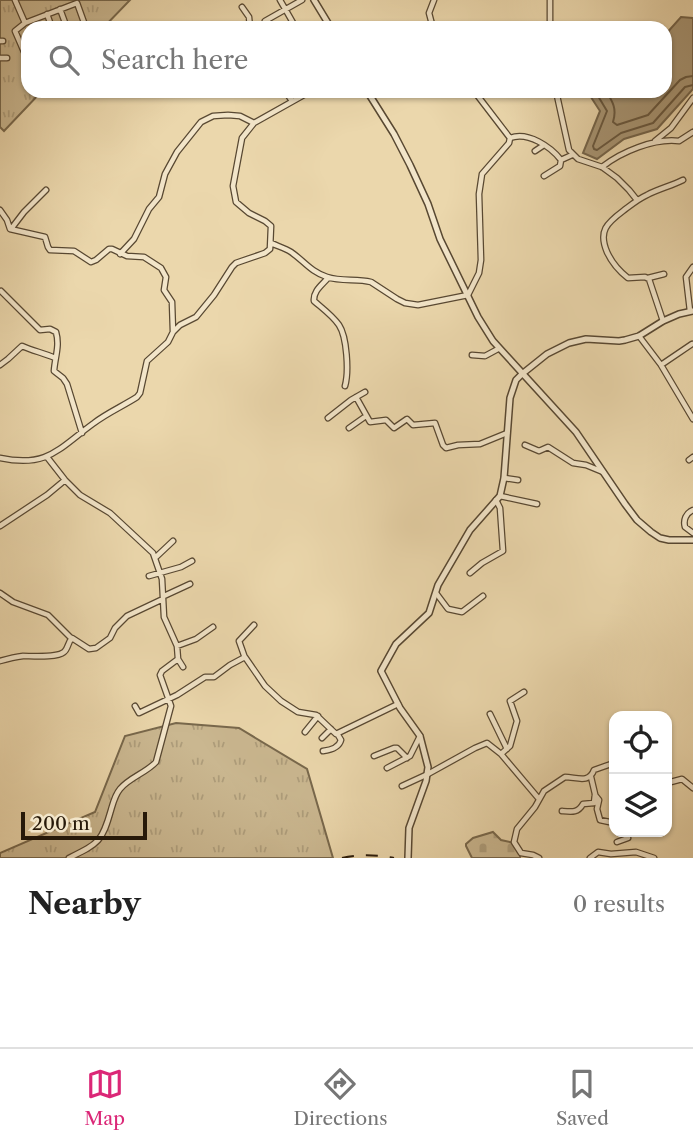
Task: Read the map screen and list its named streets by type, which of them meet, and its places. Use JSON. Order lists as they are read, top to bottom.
{
  "scale_bar": "200 m",
  "page": {
    "search": "Search here",
    "scale": "200 m",
    "heading": ["Nearby", "0 results"],
    "nav": ["Map", "Directions", "Saved"]
  }
}
